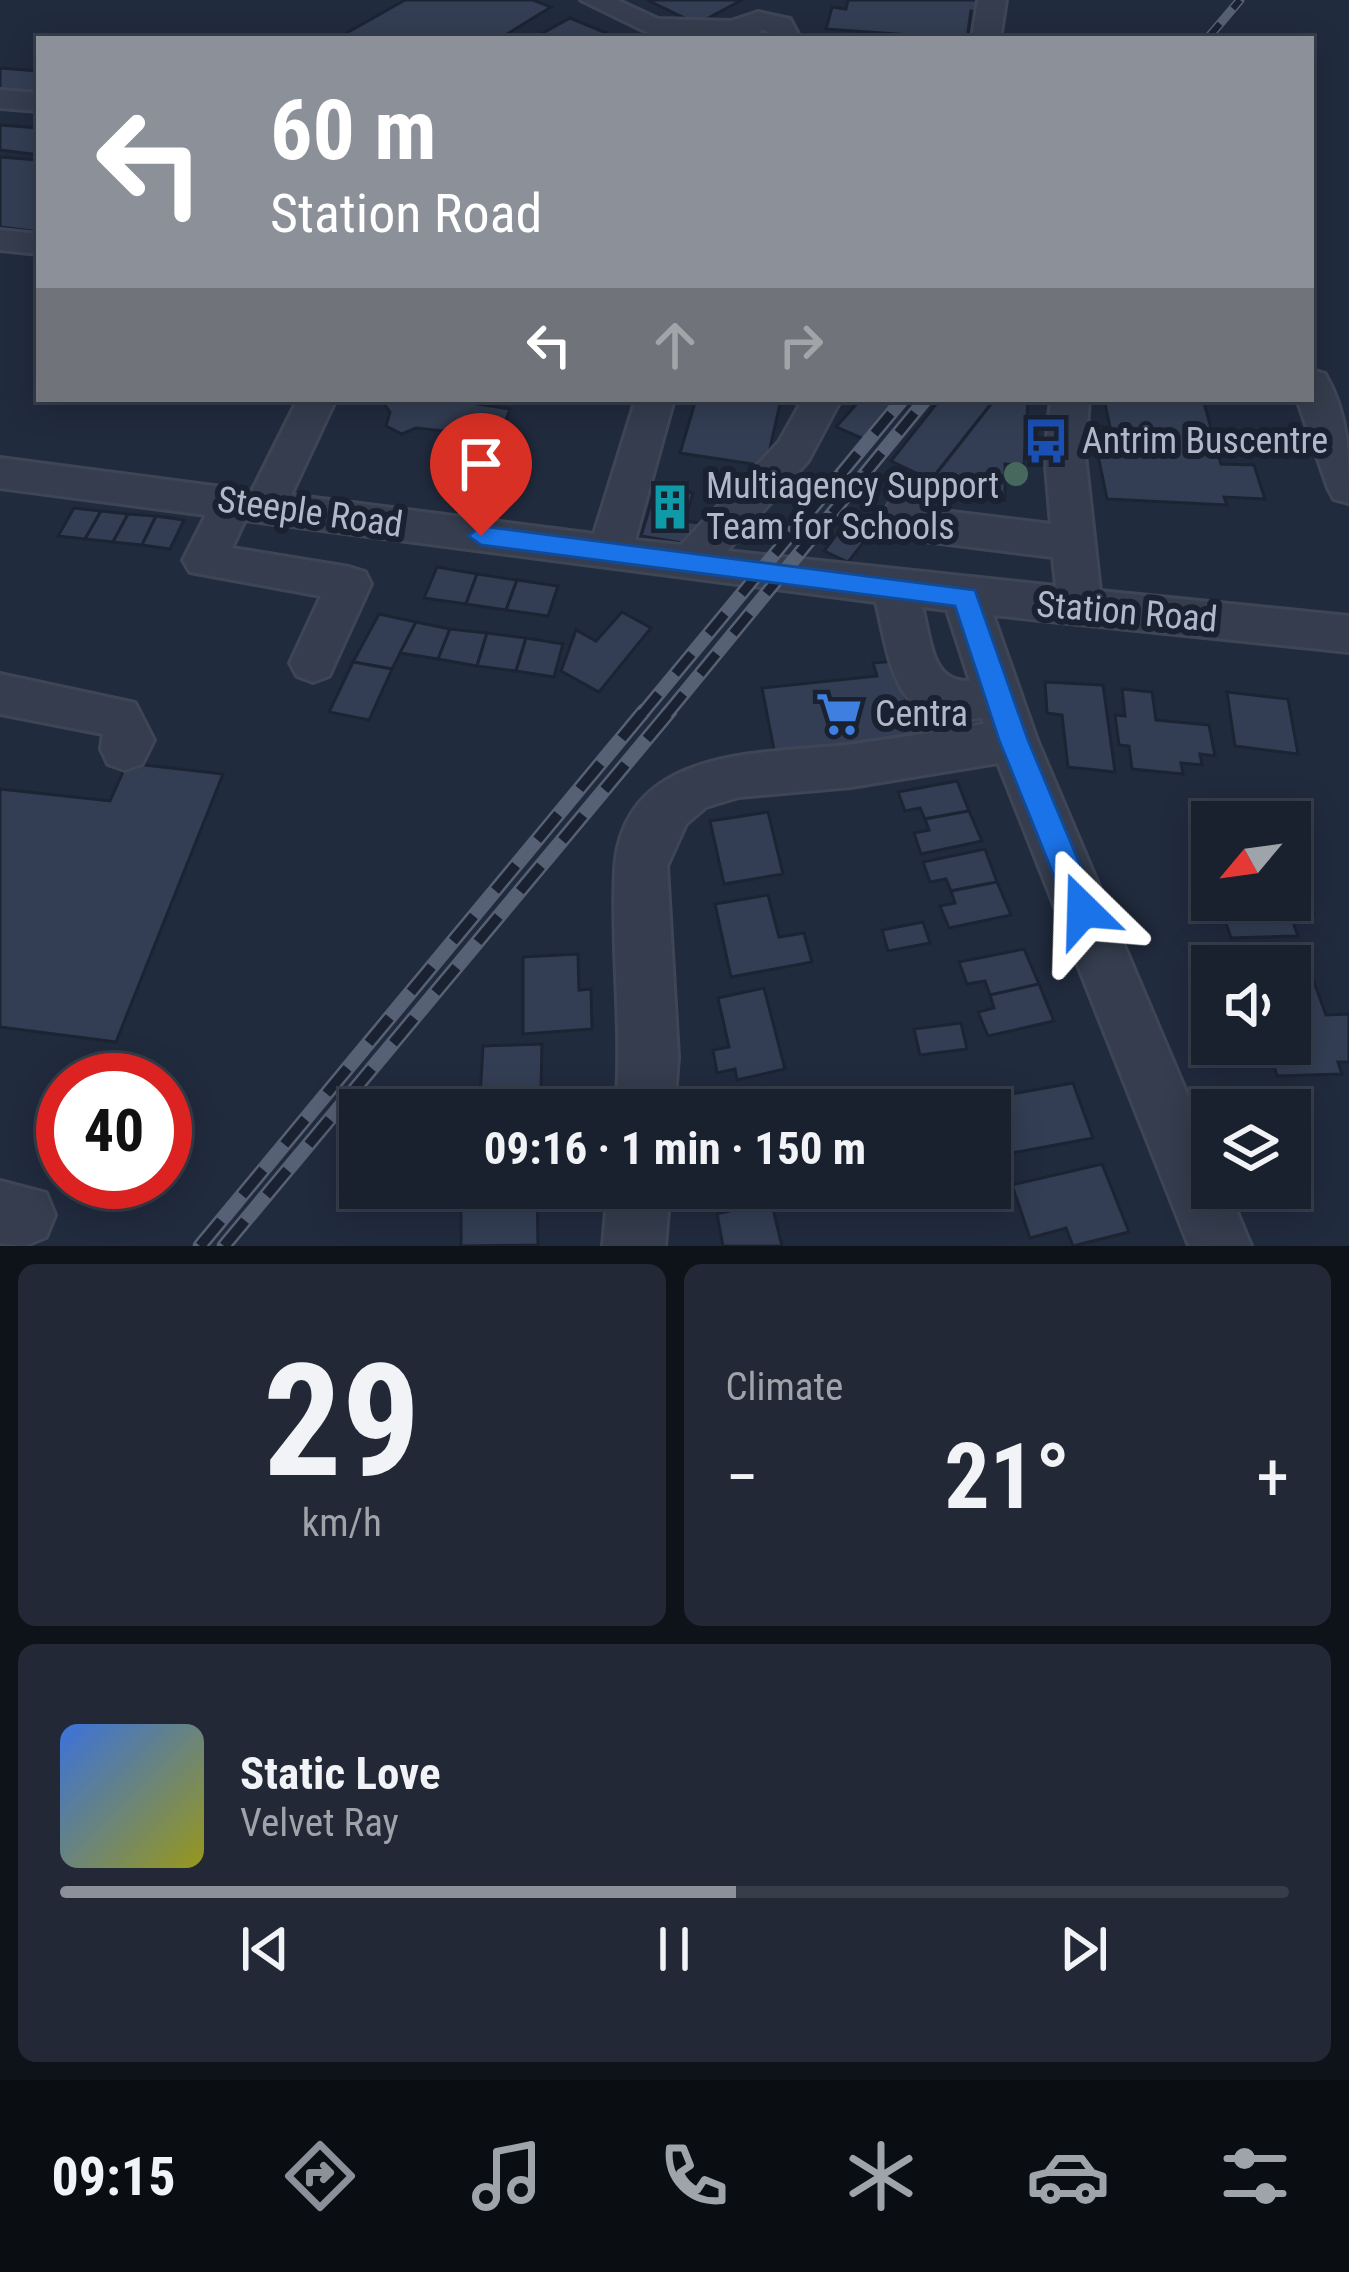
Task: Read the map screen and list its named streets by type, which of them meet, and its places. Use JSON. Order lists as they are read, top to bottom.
{
  "streets": {
    "street": ["Steeple Road", "Station Road"]
  },
  "crossings": [
    ["Steeple Road", "Station Road"]
  ],
  "places": {
    "bus stop": ["Antrim Buscentre"],
    "building": ["Multiagency Support Team for Schools"],
    "supermarket": ["Centra"]
  },
  "north": "bottom left",
  "page": {
    "turn": ["60 m", "Station Road"],
    "limit": "40",
    "trip": "09:16 · 1 min · 150 m",
    "tile": [
      ["29", "km/h"],
      "Climate"
    ],
    "heat": ["−", "21°", "+"],
    "song": ["Static Love", "Velvet Ray"],
    "tabs": "09:15"
  }
}
